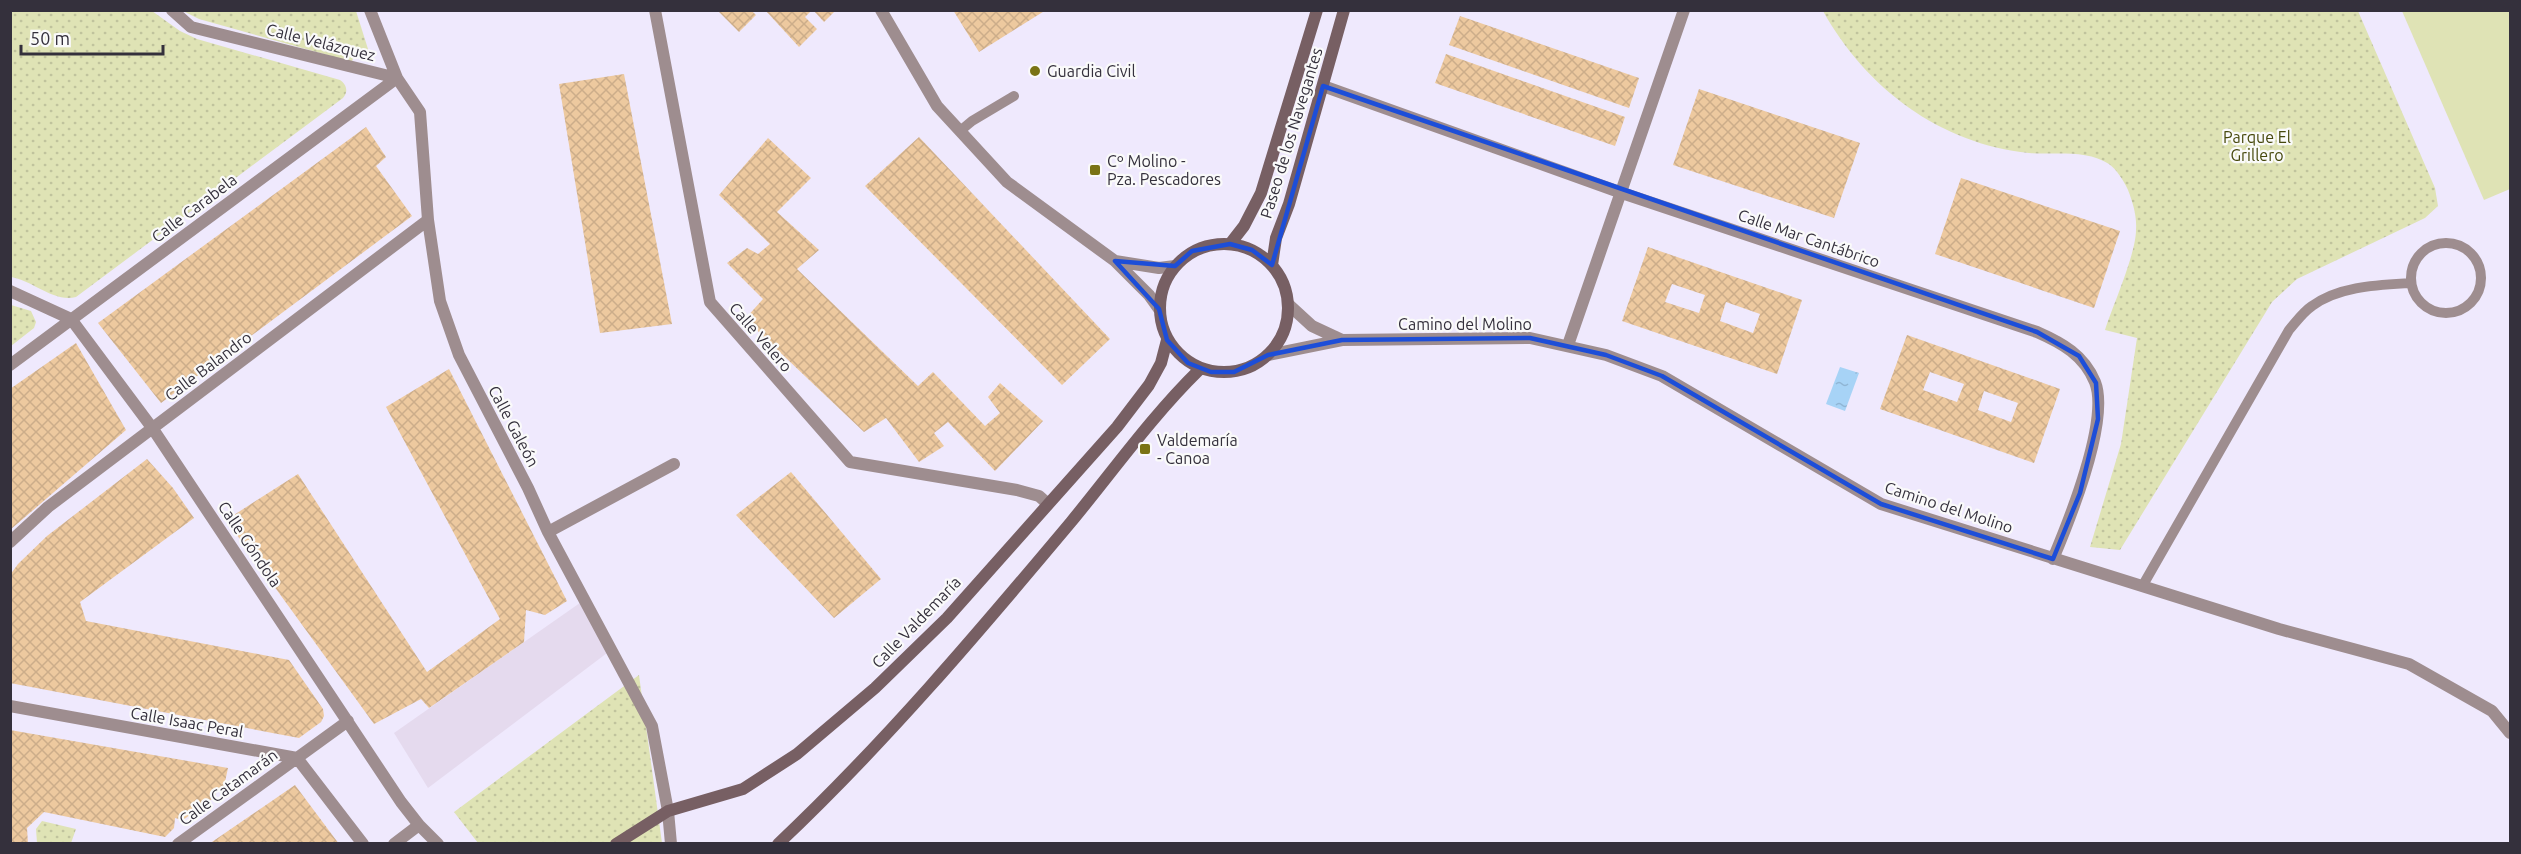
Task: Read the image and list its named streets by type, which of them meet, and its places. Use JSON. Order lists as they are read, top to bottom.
{
  "streets": {
    "main road": ["Paseo de los Navegantes", "Calle Valdemaría"],
    "street": [
      "Calle Velázquez",
      "Calle Carabela",
      "Calle Mar Cantábrico",
      "Camino del Molino",
      "Calle Velero",
      "Calle Balandro",
      "Calle Galeón",
      "Calle Góndola",
      "Calle Isaac Peral",
      "Calle Catamarán"
    ]
  },
  "crossings": [
    ["Calle Velázquez", "Calle Carabela"],
    ["Calle Velázquez", "Calle Galeón"],
    ["Paseo de los Navegantes", "Calle Mar Cantábrico"],
    ["Paseo de los Navegantes", "Camino del Molino"],
    ["Paseo de los Navegantes", "Calle Valdemaría"],
    ["Calle Carabela", "Calle Galeón"],
    ["Calle Carabela", "Calle Góndola"],
    ["Calle Mar Cantábrico", "Camino del Molino"],
    ["Camino del Molino", "Calle Valdemaría"],
    ["Calle Velero", "Calle Valdemaría"],
    ["Calle Balandro", "Calle Galeón"],
    ["Calle Balandro", "Calle Góndola"],
    ["Calle Galeón", "Calle Valdemaría"],
    ["Calle Isaac Peral", "Calle Catamarán"]
  ],
  "parks": ["Parque El Grillero"],
  "places": {
    "other": ["Guardia Civil"],
    "transit": ["Cº Molino - Pza. Pescadores", "Valdemaría - Canoa"]
  },
  "scale_bar": "50 m"
}
